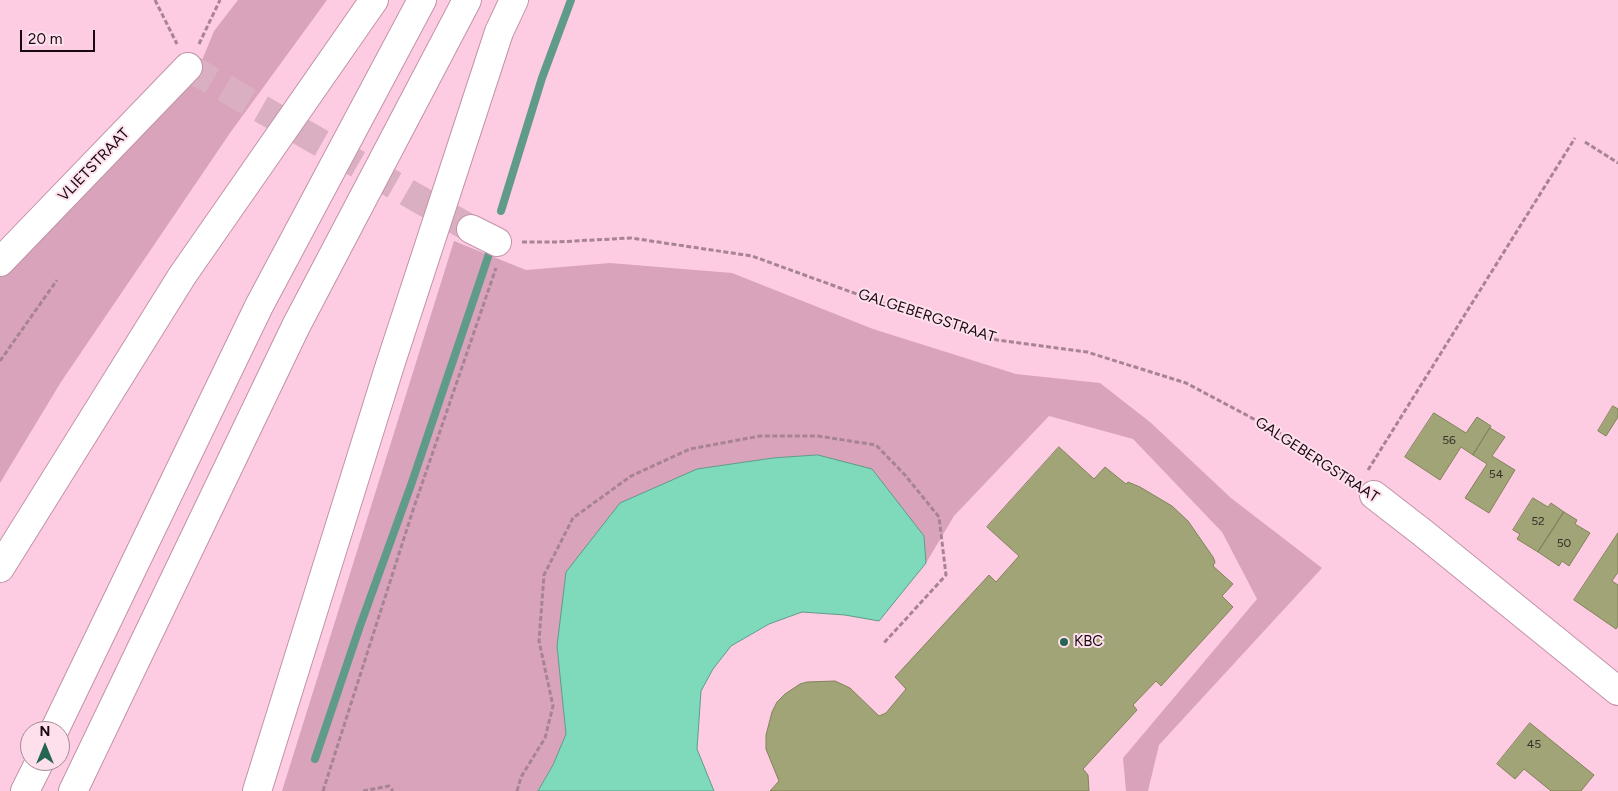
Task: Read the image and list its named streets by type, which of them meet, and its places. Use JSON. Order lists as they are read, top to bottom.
{
  "streets": {
    "main road": ["VLIETSTRAAT", "GALGEBERGSTRAAT"]
  },
  "places": ["KBC"],
  "house_numbers": [
    "56",
    "54",
    "52",
    "50",
    "45"
  ],
  "scale_bar": "20 m",
  "north": "top"
}
